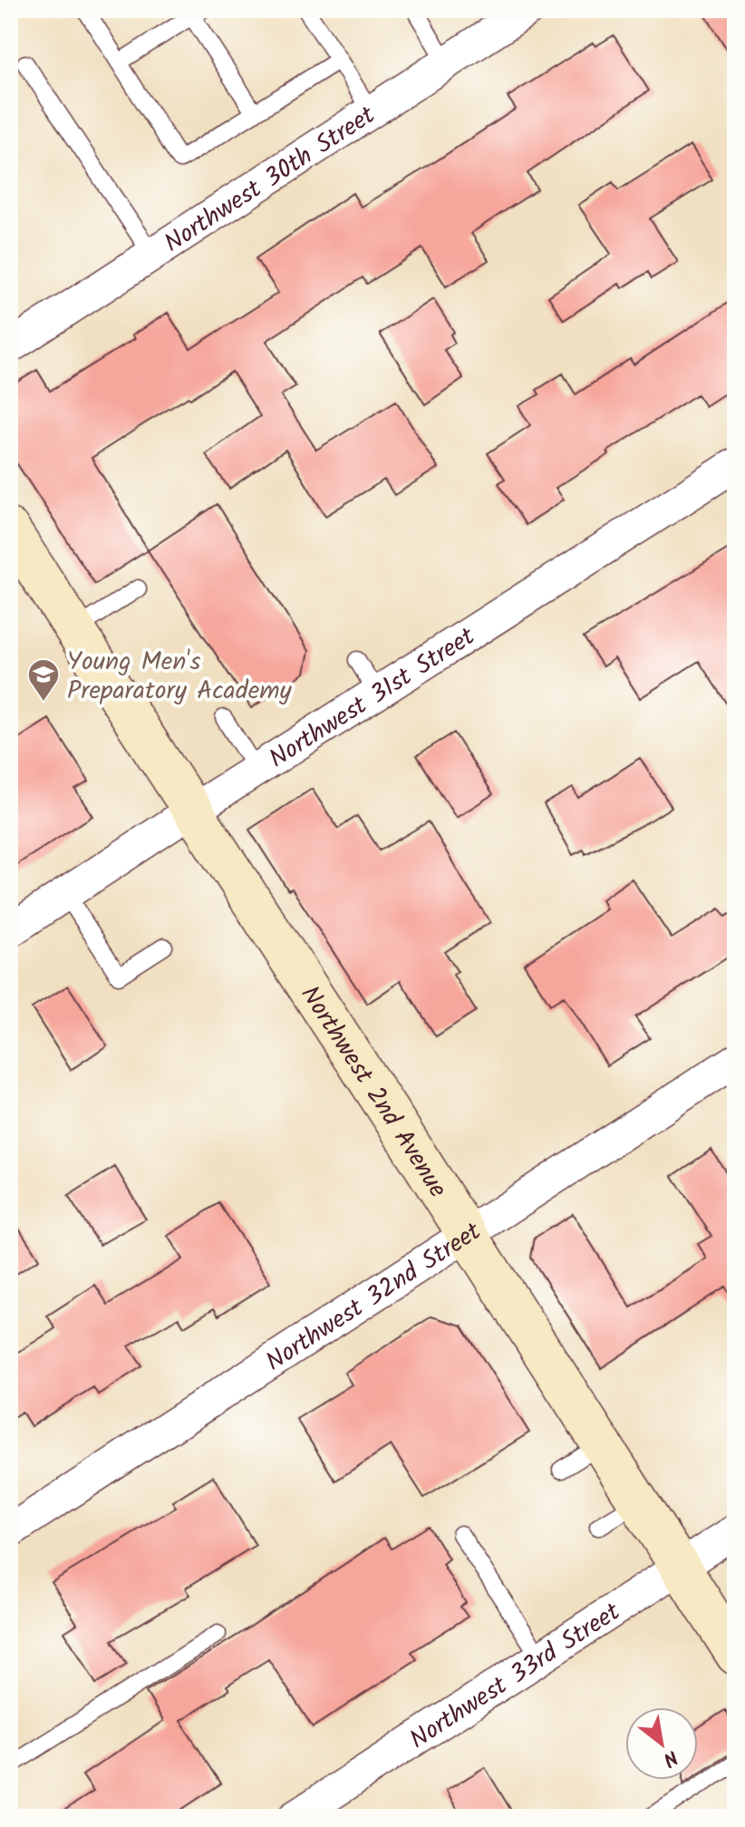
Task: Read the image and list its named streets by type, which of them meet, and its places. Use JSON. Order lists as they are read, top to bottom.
{
  "streets": {
    "street": [
      "Northwest 30th Street",
      "Northwest 31st Street",
      "Northwest 2nd Avenue",
      "Northwest 32nd Street",
      "Northwest 33rd Street"
    ]
  },
  "crossings": [
    ["Northwest 31st Street", "Northwest 2nd Avenue"],
    ["Northwest 2nd Avenue", "Northwest 32nd Street"],
    ["Northwest 2nd Avenue", "Northwest 33rd Street"]
  ],
  "places": {
    "school or university": ["Young Men's Preparatory Academy"]
  },
  "north": "bottom right"
}
